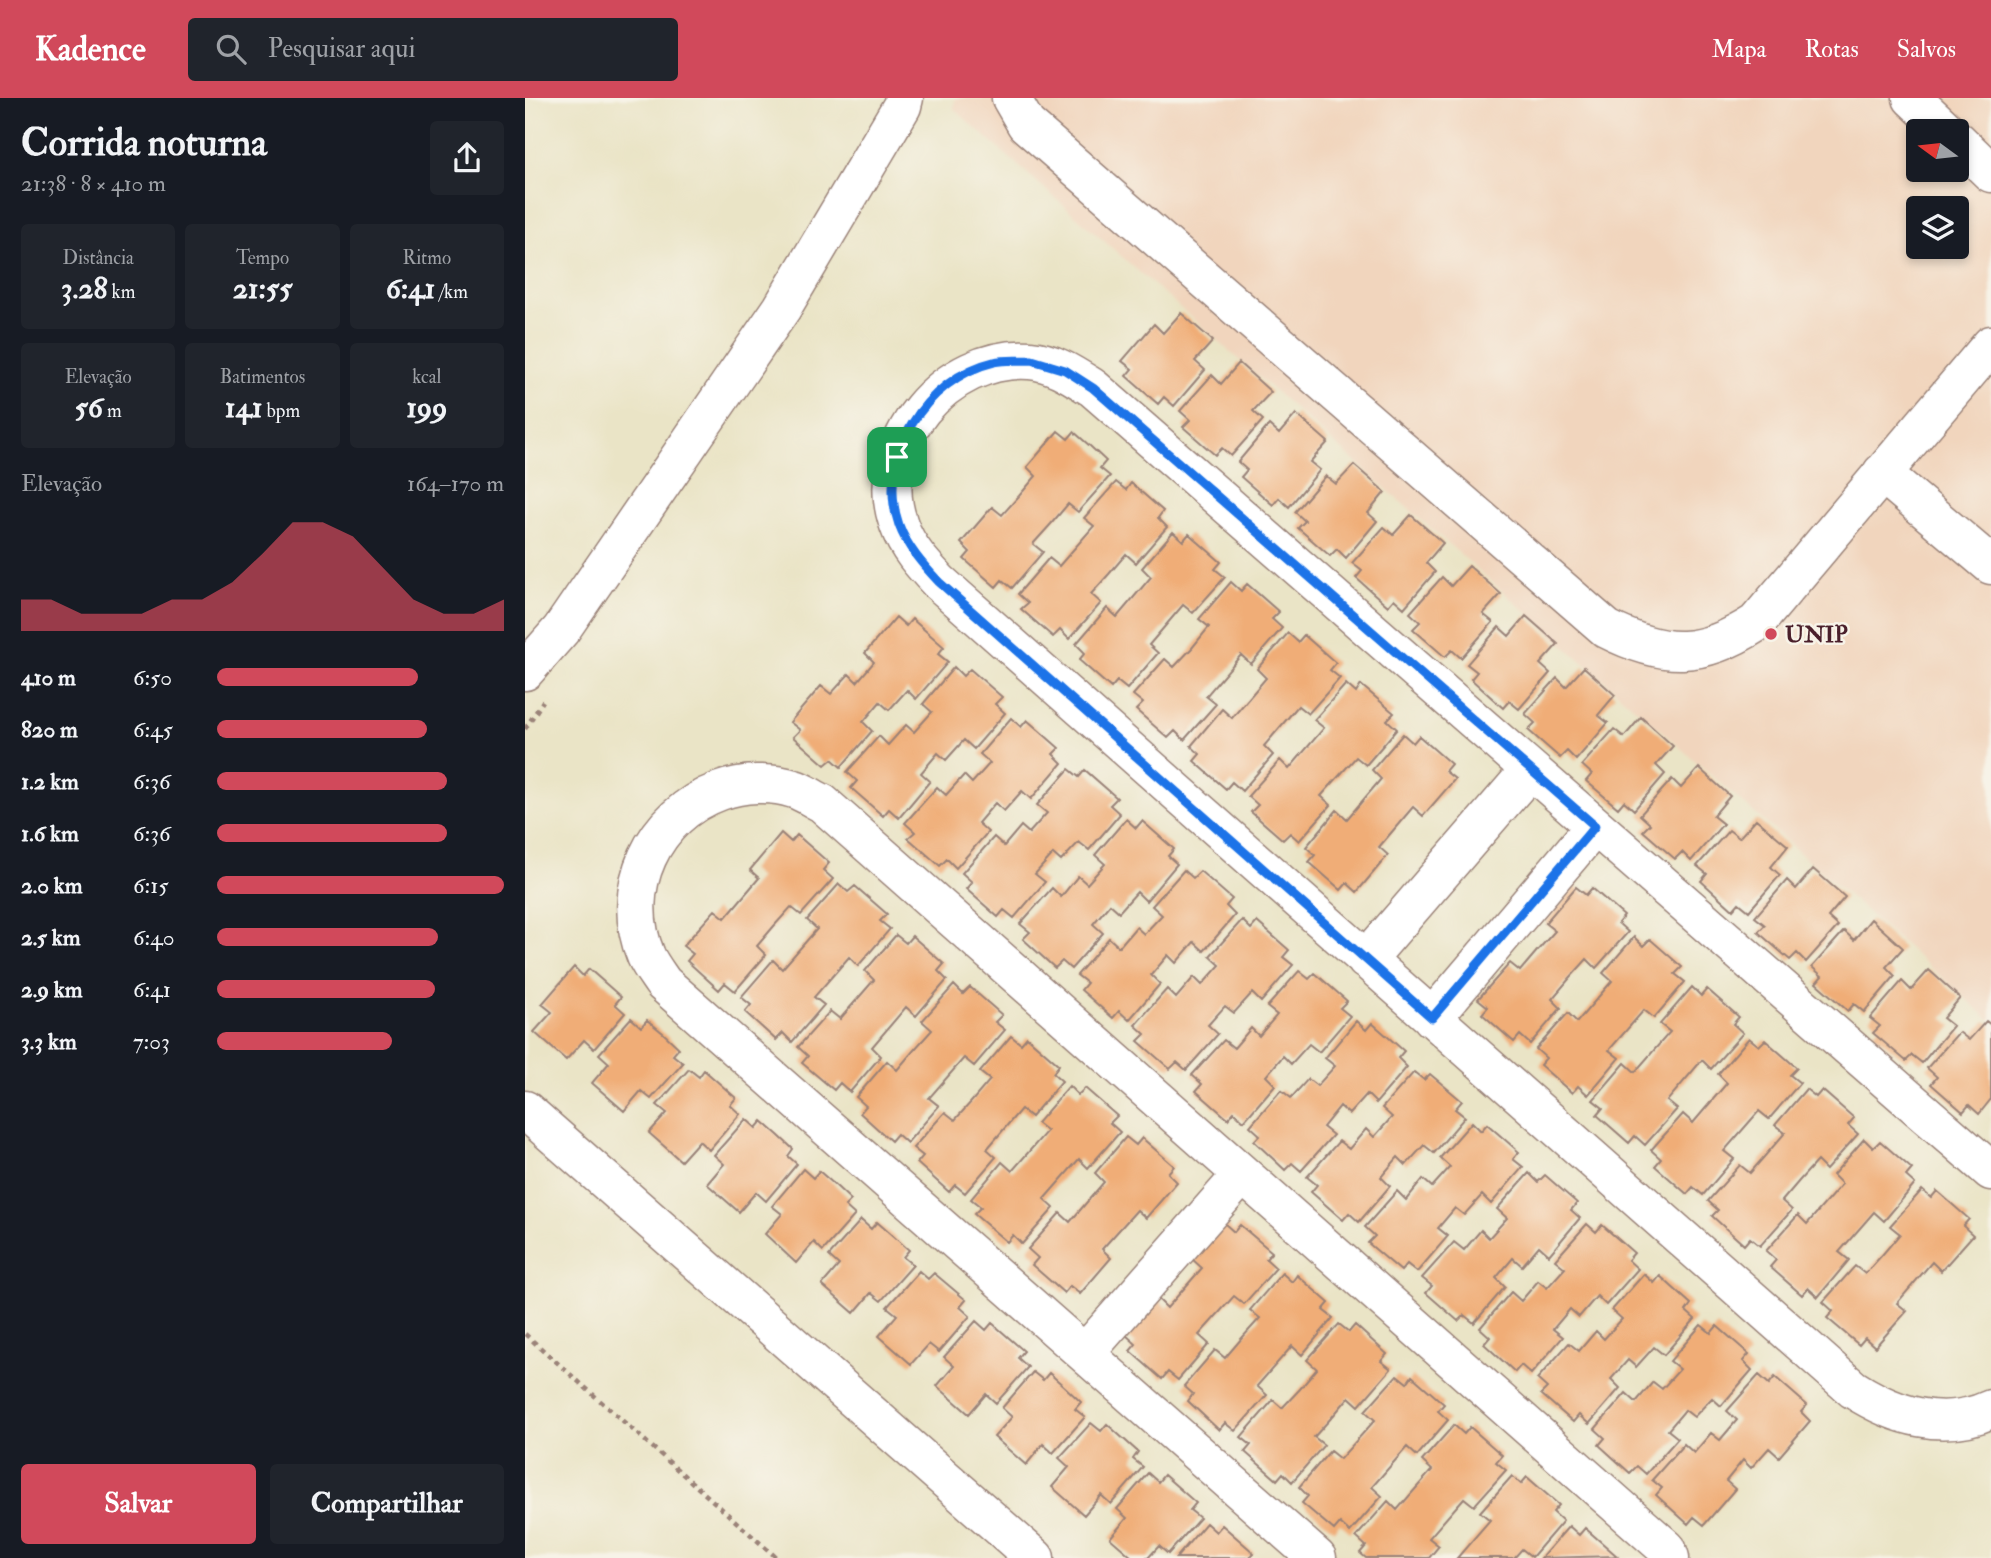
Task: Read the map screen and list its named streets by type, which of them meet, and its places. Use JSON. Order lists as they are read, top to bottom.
{
  "places": ["UNIP"],
  "north": "left",
  "page": {
    "header": "Kadence",
    "search": "Pesquisar aqui",
    "nav": ["Mapa", "Rotas", "Salvos"],
    "heading": ["Corrida noturna", "21:38 · 8 × 410 m"],
    "stats": [
      ["Distância", "3.28 km"],
      ["Tempo", "21:55"],
      ["Ritmo", "6:41 /km"],
      ["Elevação", "56 m"],
      ["Batimentos", "141 bpm"],
      ["kcal", "199"]
    ],
    "chart": ["Elevação", "164–170 m"],
    "list": [
      {
        "name": "410 m",
        "note": "6:50"
      },
      {
        "name": "820 m",
        "note": "6:45"
      },
      {
        "name": "1.2 km",
        "note": "6:36"
      },
      {
        "name": "1.6 km",
        "note": "6:36"
      },
      {
        "name": "2.0 km",
        "note": "6:15"
      },
      {
        "name": "2.5 km",
        "note": "6:40"
      },
      {
        "name": "2.9 km",
        "note": "6:41"
      },
      {
        "name": "3.3 km",
        "note": "7:03"
      }
    ],
    "buttons": ["Salvar", "Compartilhar"]
  }
}
